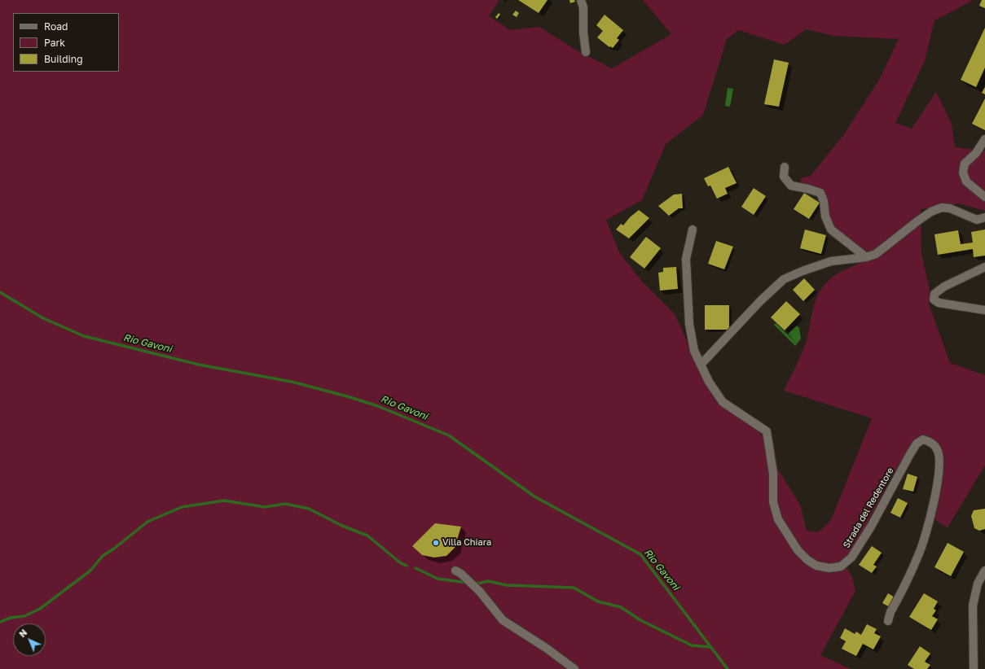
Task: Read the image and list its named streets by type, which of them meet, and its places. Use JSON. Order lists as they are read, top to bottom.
{
  "streets": {
    "street": ["Strada del Redentore"]
  },
  "water": ["Rio Gavoni"],
  "places": ["Villa Chiara"],
  "legend": ["Road", "Park", "Building"],
  "north": "top left"
}
